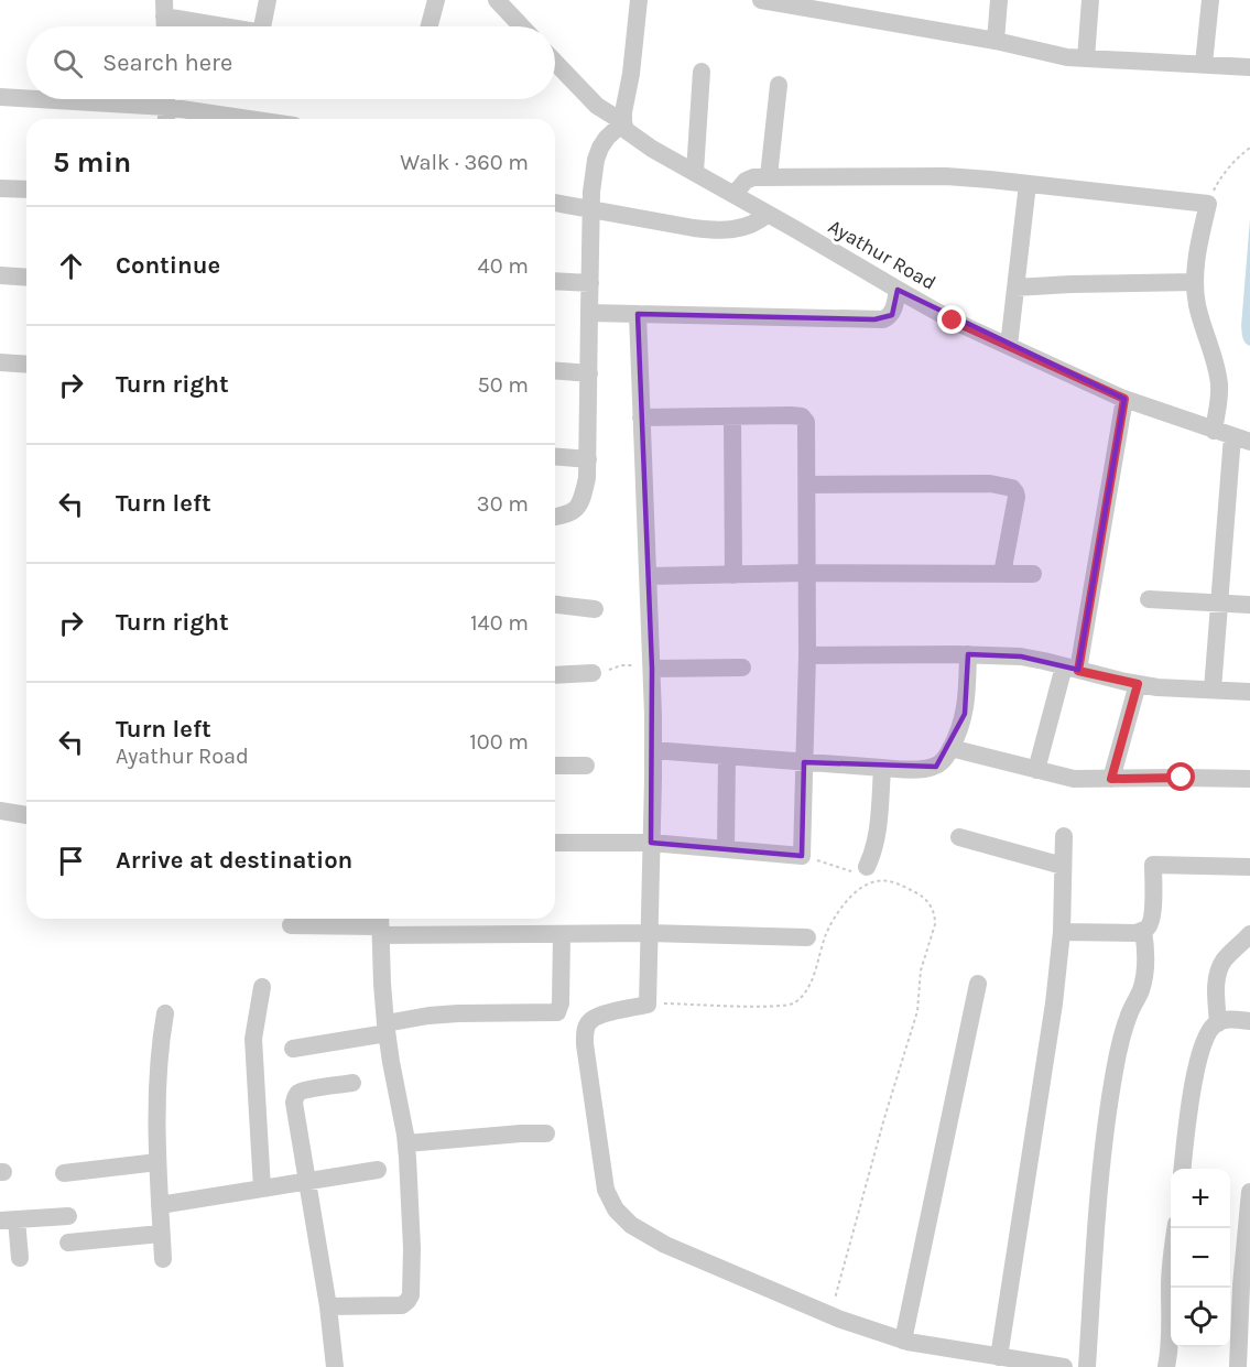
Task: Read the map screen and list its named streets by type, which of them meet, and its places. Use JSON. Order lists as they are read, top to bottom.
{
  "streets": {
    "street": ["Ayathur Road"]
  },
  "page": {
    "search": "Search here",
    "heading": ["5 min", "Walk · 360 m"],
    "list": [
      ["Continue", "40 m"],
      ["Turn right", "50 m"],
      ["Turn left", "30 m"],
      ["Turn right", "140 m"],
      ["Turn left", "Ayathur Road", "100 m"],
      "Arrive at destination"
    ],
    "map_buttons": ["+", "−"]
  }
}
